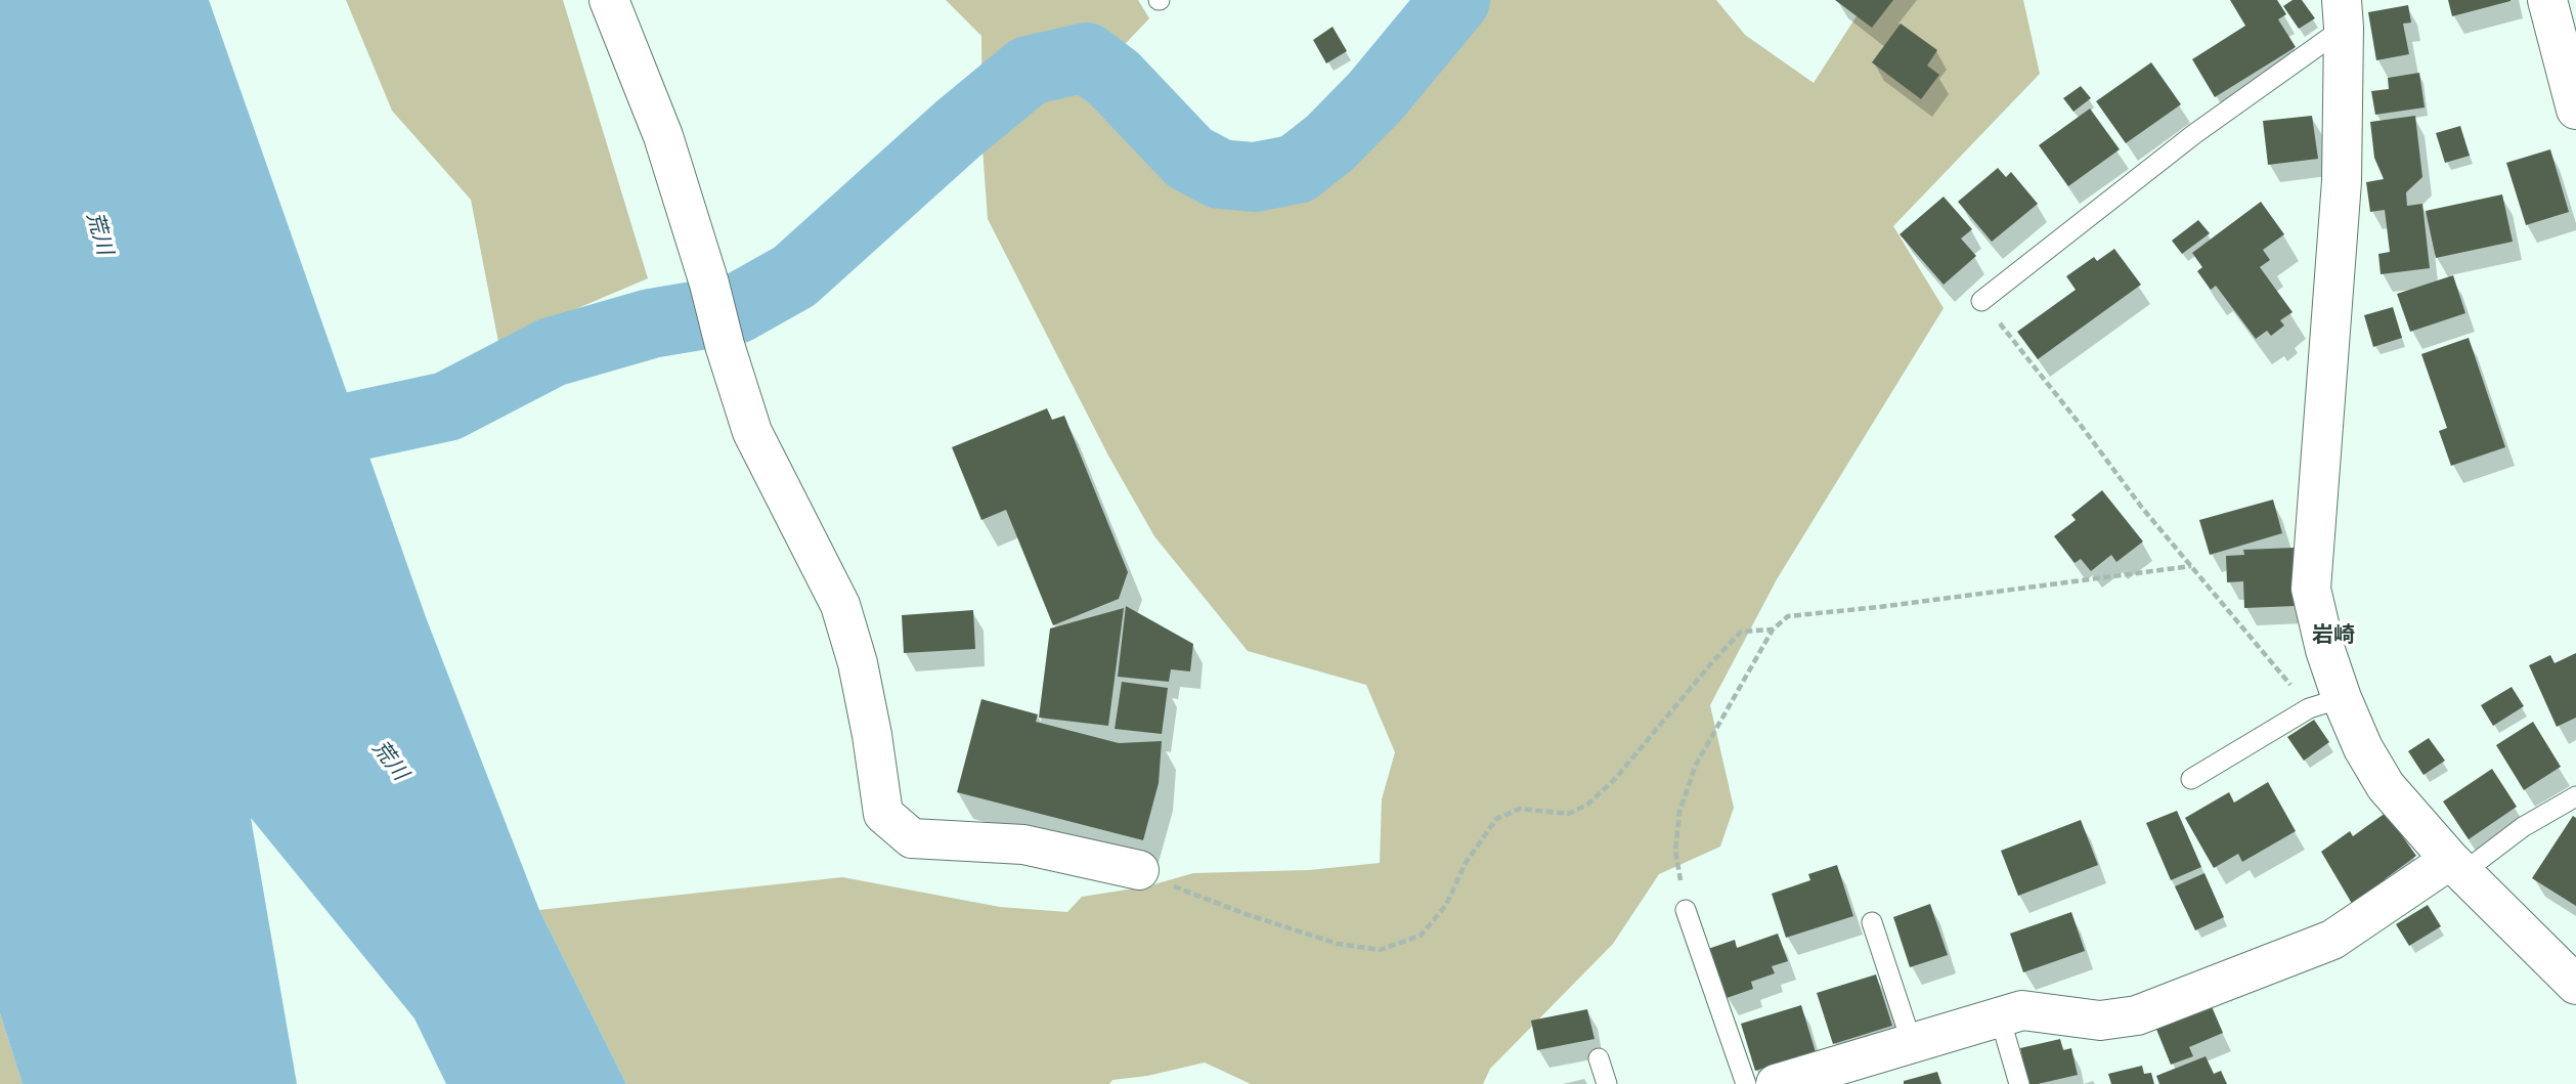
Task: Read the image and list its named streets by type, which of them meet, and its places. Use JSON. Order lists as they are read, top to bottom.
{
  "districts": ["岩崎"],
  "water": ["荒川"]
}
